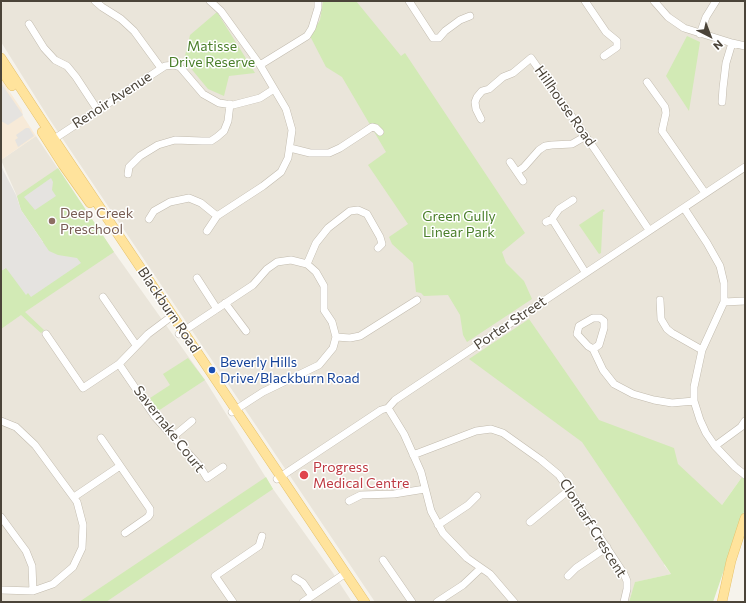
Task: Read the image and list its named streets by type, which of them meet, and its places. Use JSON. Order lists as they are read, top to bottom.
{
  "streets": {
    "main road": ["Blackburn Road"],
    "street": [
      "Renoir Avenue",
      "Hillhouse Road",
      "Porter Street",
      "Savernake Court",
      "Clontarf Crescent"
    ]
  },
  "crossings": [
    ["Renoir Avenue", "Blackburn Road"],
    ["Hillhouse Road", "Porter Street"],
    ["Blackburn Road", "Porter Street"]
  ],
  "parks": ["Matisse Drive Reserve", "Green Gully Linear Park"],
  "places": ["Deep Creek Preschool", "Beverly Hills Drive/Blackburn Road", "Progress Medical Centre"],
  "north": "bottom right"
}
